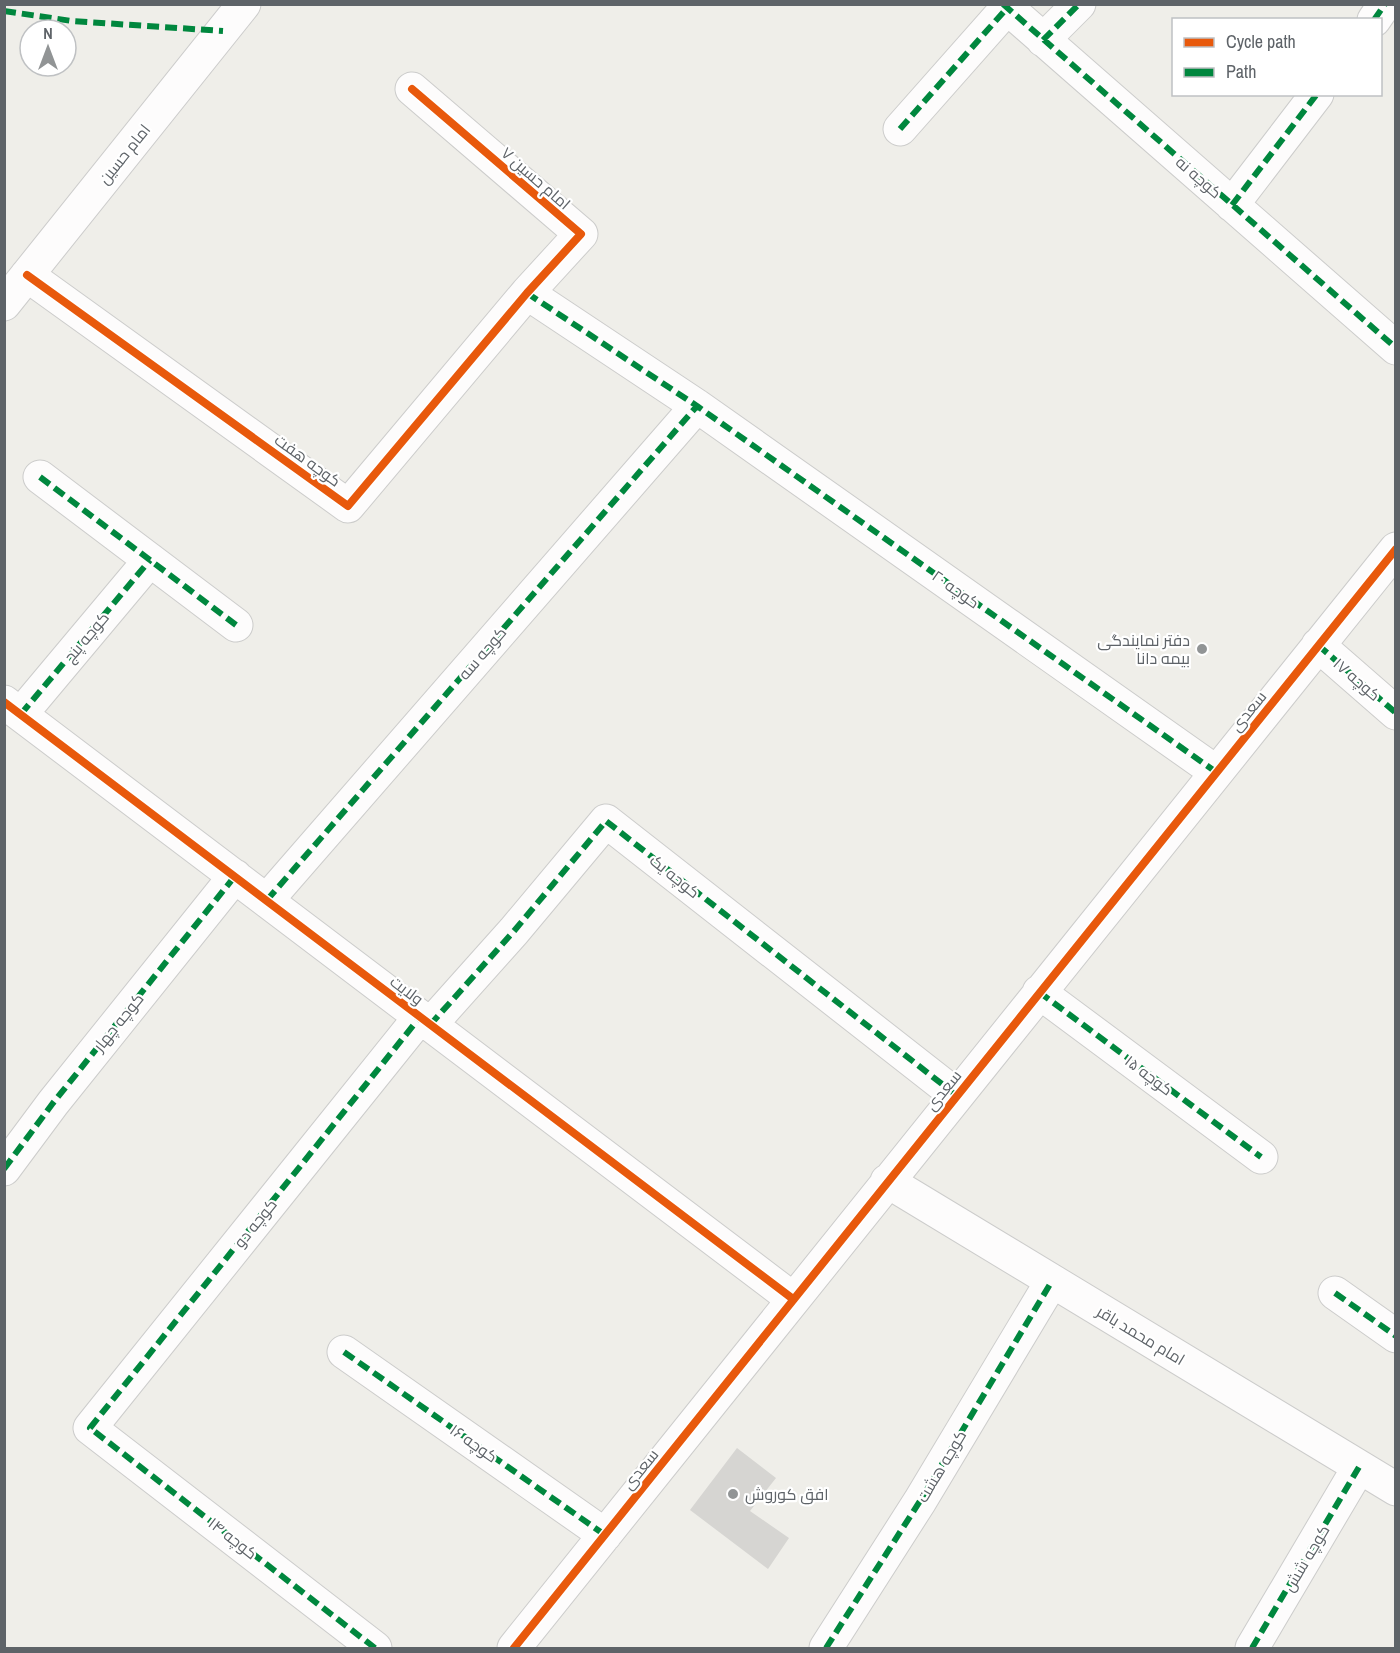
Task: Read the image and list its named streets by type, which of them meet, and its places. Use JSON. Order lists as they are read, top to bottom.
{
  "streets": {
    "street": [
      "امام حسین",
      "کوچه نه",
      "امام حسین ۷",
      "کوچه هفت",
      "کوچه ۲۰",
      "کوچه پنج",
      "کوچه سه",
      "کوچه ۱۷",
      "سعدی",
      "کوچه یک",
      "ولایت",
      "کوچه چهار",
      "کوچه ۱۵",
      "کوچه دو",
      "امام محمد باقر",
      "کوچه ۱۶",
      "کوچه هشت",
      "کوچه ۱۴",
      "کوچه شش"
    ]
  },
  "crossings": [
    ["امام حسین", "کوچه هفت"],
    ["امام حسین ۷", "کوچه هفت"],
    ["امام حسین ۷", "کوچه ۲۰"],
    ["کوچه هفت", "کوچه ۲۰"],
    ["کوچه ۲۰", "کوچه سه"],
    ["کوچه ۲۰", "سعدی"],
    ["کوچه پنج", "ولایت"],
    ["کوچه سه", "ولایت"],
    ["کوچه ۱۷", "سعدی"],
    ["سعدی", "کوچه یک"],
    ["سعدی", "ولایت"],
    ["سعدی", "کوچه ۱۵"],
    ["سعدی", "امام محمد باقر"],
    ["سعدی", "کوچه ۱۶"],
    ["کوچه یک", "ولایت"],
    ["کوچه یک", "کوچه دو"],
    ["ولایت", "کوچه چهار"],
    ["ولایت", "کوچه دو"],
    ["کوچه دو", "کوچه ۱۴"],
    ["امام محمد باقر", "کوچه هشت"],
    ["امام محمد باقر", "کوچه شش"]
  ],
  "places": ["دفتر نمایندگی بیمه دانا", "افق کوروش"],
  "legend": ["Cycle path", "Path"],
  "north": "top"
}
